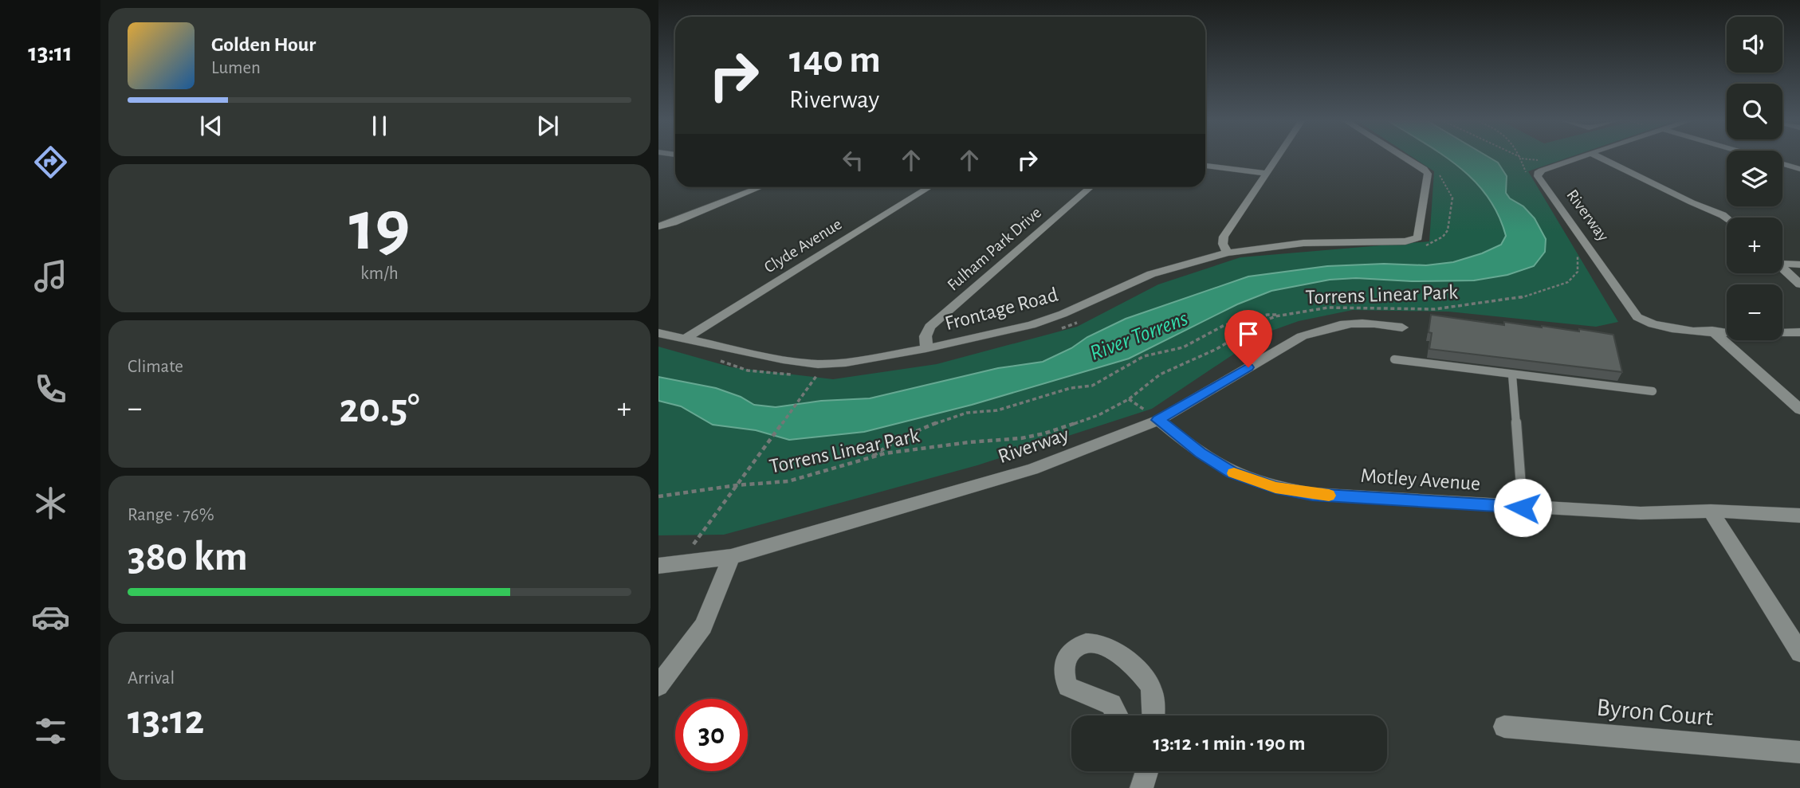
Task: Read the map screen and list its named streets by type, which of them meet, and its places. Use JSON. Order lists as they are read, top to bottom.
{
  "streets": {
    "street": [
      "Riverway",
      "Clyde Avenue",
      "Fulham Park Drive",
      "Frontage Road",
      "Motley Avenue",
      "Byron Court"
    ],
    "path": ["Torrens Linear Park"]
  },
  "crossings": [
    ["Riverway", "Motley Avenue"],
    ["Clyde Avenue", "Frontage Road"],
    ["Fulham Park Drive", "Frontage Road"]
  ],
  "water": ["River Torrens"],
  "page": {
    "tabs": "13:11",
    "map_buttons": ["+", "−"],
    "turn": ["140 m", "Riverway"],
    "song": ["Golden Hour", "Lumen"],
    "tile": [
      ["19", "km/h"],
      "Climate",
      ["Range · 76%", "380 km"],
      ["Arrival", "13:12"]
    ],
    "heat": ["−", "20.5°", "+"],
    "limit": "30",
    "trip": "13:12 · 1 min · 190 m"
  }
}
